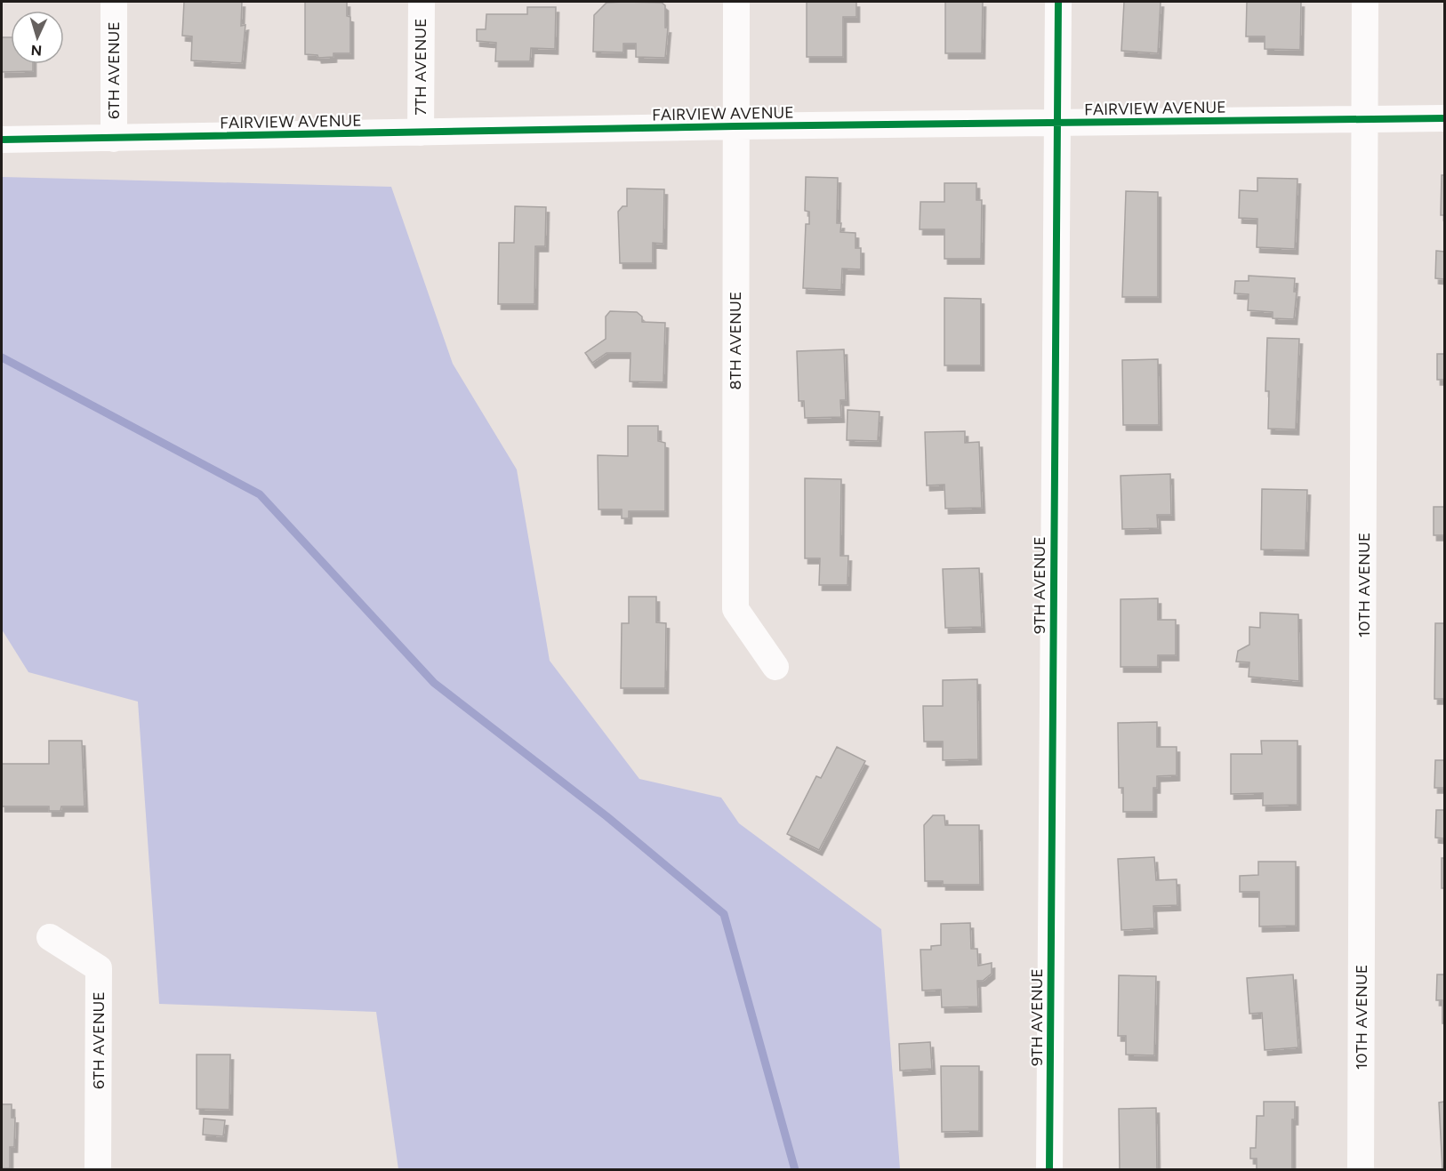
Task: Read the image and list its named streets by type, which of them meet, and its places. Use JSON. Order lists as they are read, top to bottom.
{
  "streets": {
    "street": [
      "7TH AVENUE",
      "6TH AVENUE",
      "FAIRVIEW AVENUE",
      "8TH AVENUE",
      "9TH AVENUE",
      "10TH AVENUE"
    ]
  },
  "crossings": [
    ["7TH AVENUE", "FAIRVIEW AVENUE"],
    ["6TH AVENUE", "FAIRVIEW AVENUE"],
    ["FAIRVIEW AVENUE", "8TH AVENUE"],
    ["FAIRVIEW AVENUE", "9TH AVENUE"],
    ["FAIRVIEW AVENUE", "10TH AVENUE"]
  ],
  "north": "bottom"
}
